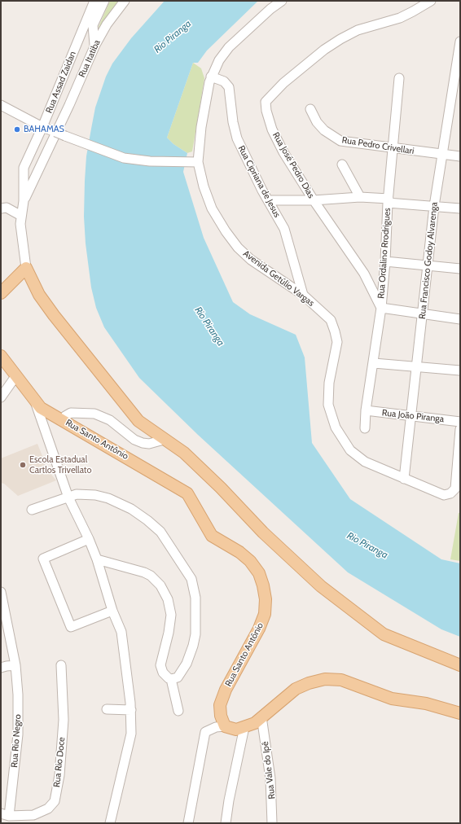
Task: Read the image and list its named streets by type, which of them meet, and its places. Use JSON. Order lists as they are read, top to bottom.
{
  "streets": {
    "main road": ["Rua Santo Antônio"],
    "street": [
      "Rua Itatiba",
      "Rua Assad Zaidan",
      "Rua Pedro Crivellari",
      "Rua José Pedro Dias",
      "Rua Cipriana de Jesus",
      "Rua Ordalino Rrodrigues",
      "Rua Francisco Godoy Alvarenga",
      "Avenida Getúlio Vargas",
      "Rua João Piranga",
      "Rua Rio Negro",
      "Rua Rio Doce",
      "Rua Vale do Ipê"
    ]
  },
  "crossings": [
    ["Rua Itatiba", "Rua Assad Zaidan"],
    ["Rua Pedro Crivellari", "Rua Ordalino Rrodrigues"],
    ["Rua Pedro Crivellari", "Rua Francisco Godoy Alvarenga"],
    ["Rua José Pedro Dias", "Rua Ordalino Rrodrigues"],
    ["Rua Cipriana de Jesus", "Avenida Getúlio Vargas"],
    ["Rua Ordalino Rrodrigues", "Rua João Piranga"],
    ["Rua Francisco Godoy Alvarenga", "Avenida Getúlio Vargas"],
    ["Rua Francisco Godoy Alvarenga", "Rua João Piranga"],
    ["Rua Rio Negro", "Rua Rio Doce"]
  ],
  "water": ["Rio Piranga"],
  "places": ["BAHAMAS", "Escola Estadual Cartlos Trivellato"]
}
